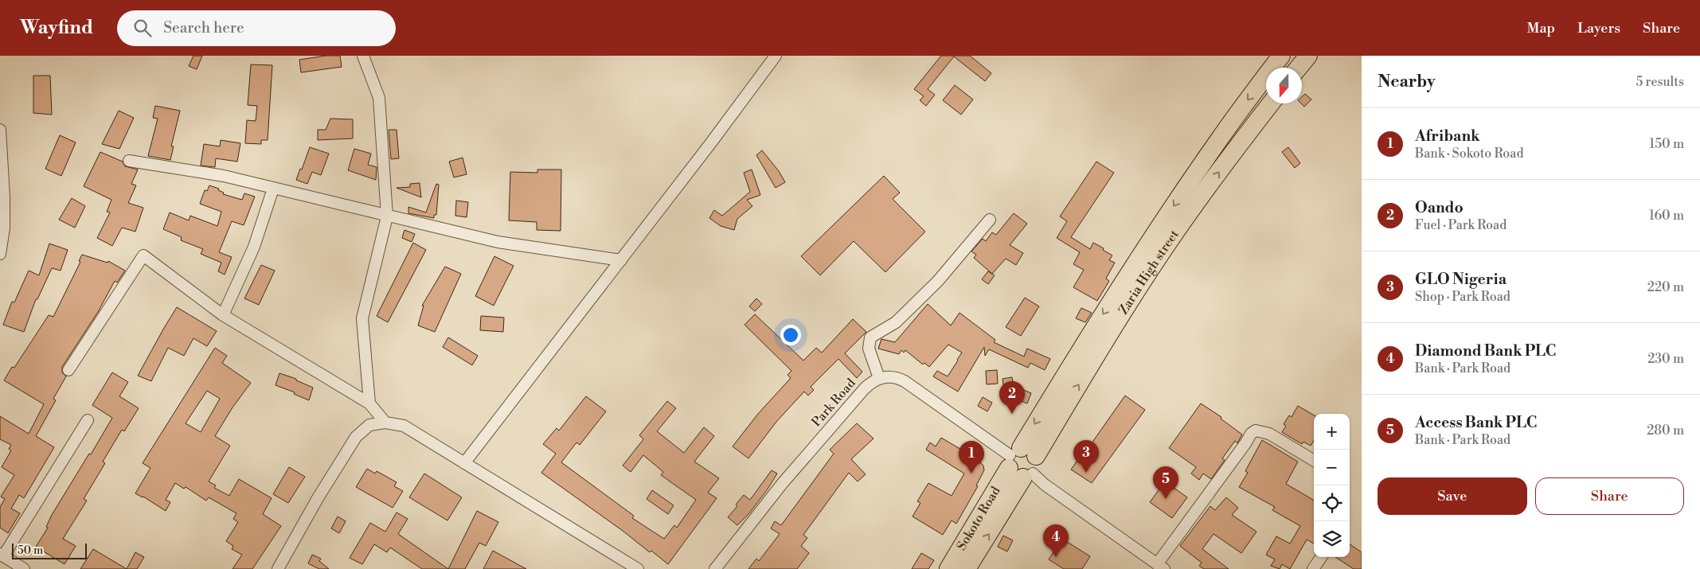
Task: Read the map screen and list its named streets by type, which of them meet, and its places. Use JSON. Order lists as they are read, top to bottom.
{
  "streets": {
    "main road": ["Zaria High street", "Sokoto Road"],
    "street": ["Park Road"]
  },
  "crossings": [
    ["Zaria High street", "Sokoto Road"]
  ],
  "one_way": ["Zaria High street"],
  "scale_bar": "50 m",
  "north": "bottom",
  "page": {
    "header": "Wayfind",
    "search": "Search here",
    "nav": ["Map", "Layers", "Share"],
    "heading": ["Nearby", "5 results"],
    "list": [
      {
        "mark": "1",
        "name": "Afribank",
        "note": "Bank · Sokoto Road",
        "value": "150 m"
      },
      {
        "mark": "2",
        "name": "Oando",
        "note": "Fuel · Park Road",
        "value": "160 m"
      },
      {
        "mark": "3",
        "name": "GLO Nigeria",
        "note": "Shop · Park Road",
        "value": "220 m"
      },
      {
        "mark": "4",
        "name": "Diamond Bank PLC",
        "note": "Bank · Park Road",
        "value": "230 m"
      },
      {
        "mark": "5",
        "name": "Access Bank PLC",
        "note": "Bank · Park Road",
        "value": "280 m"
      }
    ],
    "pins": [
      "2",
      "3",
      "1",
      "5",
      "4"
    ],
    "map_buttons": ["+", "−"],
    "buttons": ["Save", "Share"],
    "scale": "50 m"
  }
}
